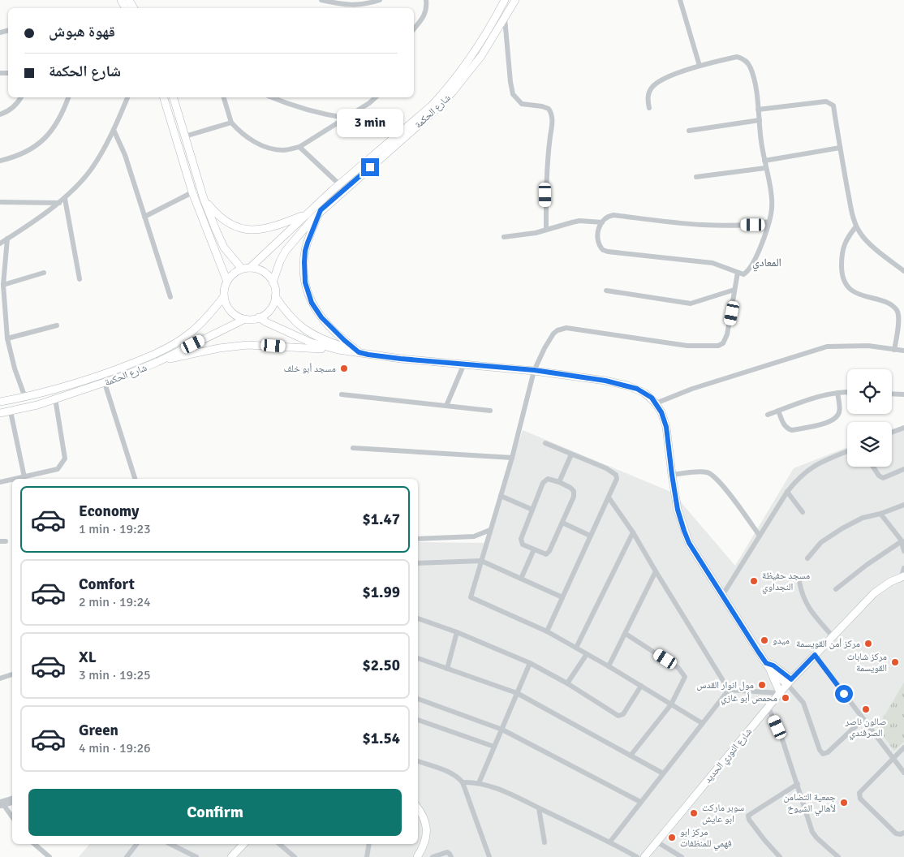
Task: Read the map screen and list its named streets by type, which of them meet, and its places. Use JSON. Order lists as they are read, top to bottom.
{
  "streets": {
    "street": ["شارع الحكمة", "شارع النوري الحديد"]
  },
  "districts": ["المعادي"],
  "places": [
    "مسجد أبو خلف",
    "مسجد حفيظة النجداوي",
    "ميدو",
    "مركز أمن القويسمة",
    "مركز شابات القويسمة",
    "مول انوار القدس",
    "محمص أبو غازي",
    "صالون ناصر الصرفندي",
    "جمعية التضامن لأهالي الشيوخ",
    "سوبر ماركت ابو عايش",
    "مركز ابو فهمي للمنظفات"
  ],
  "page": {
    "banner": ["قهوة هبوش", "شارع الحكمة"],
    "bubble": "3 min",
    "list": [
      {
        "name": "Economy",
        "note": "1 min · 19:23",
        "value": "$1.47"
      },
      {
        "name": "Comfort",
        "note": "2 min · 19:24",
        "value": "$1.99"
      },
      {
        "name": "XL",
        "note": "3 min · 19:25",
        "value": "$2.50"
      },
      {
        "name": "Green",
        "note": "4 min · 19:26",
        "value": "$1.54"
      }
    ],
    "buttons": "Confirm"
  }
}
